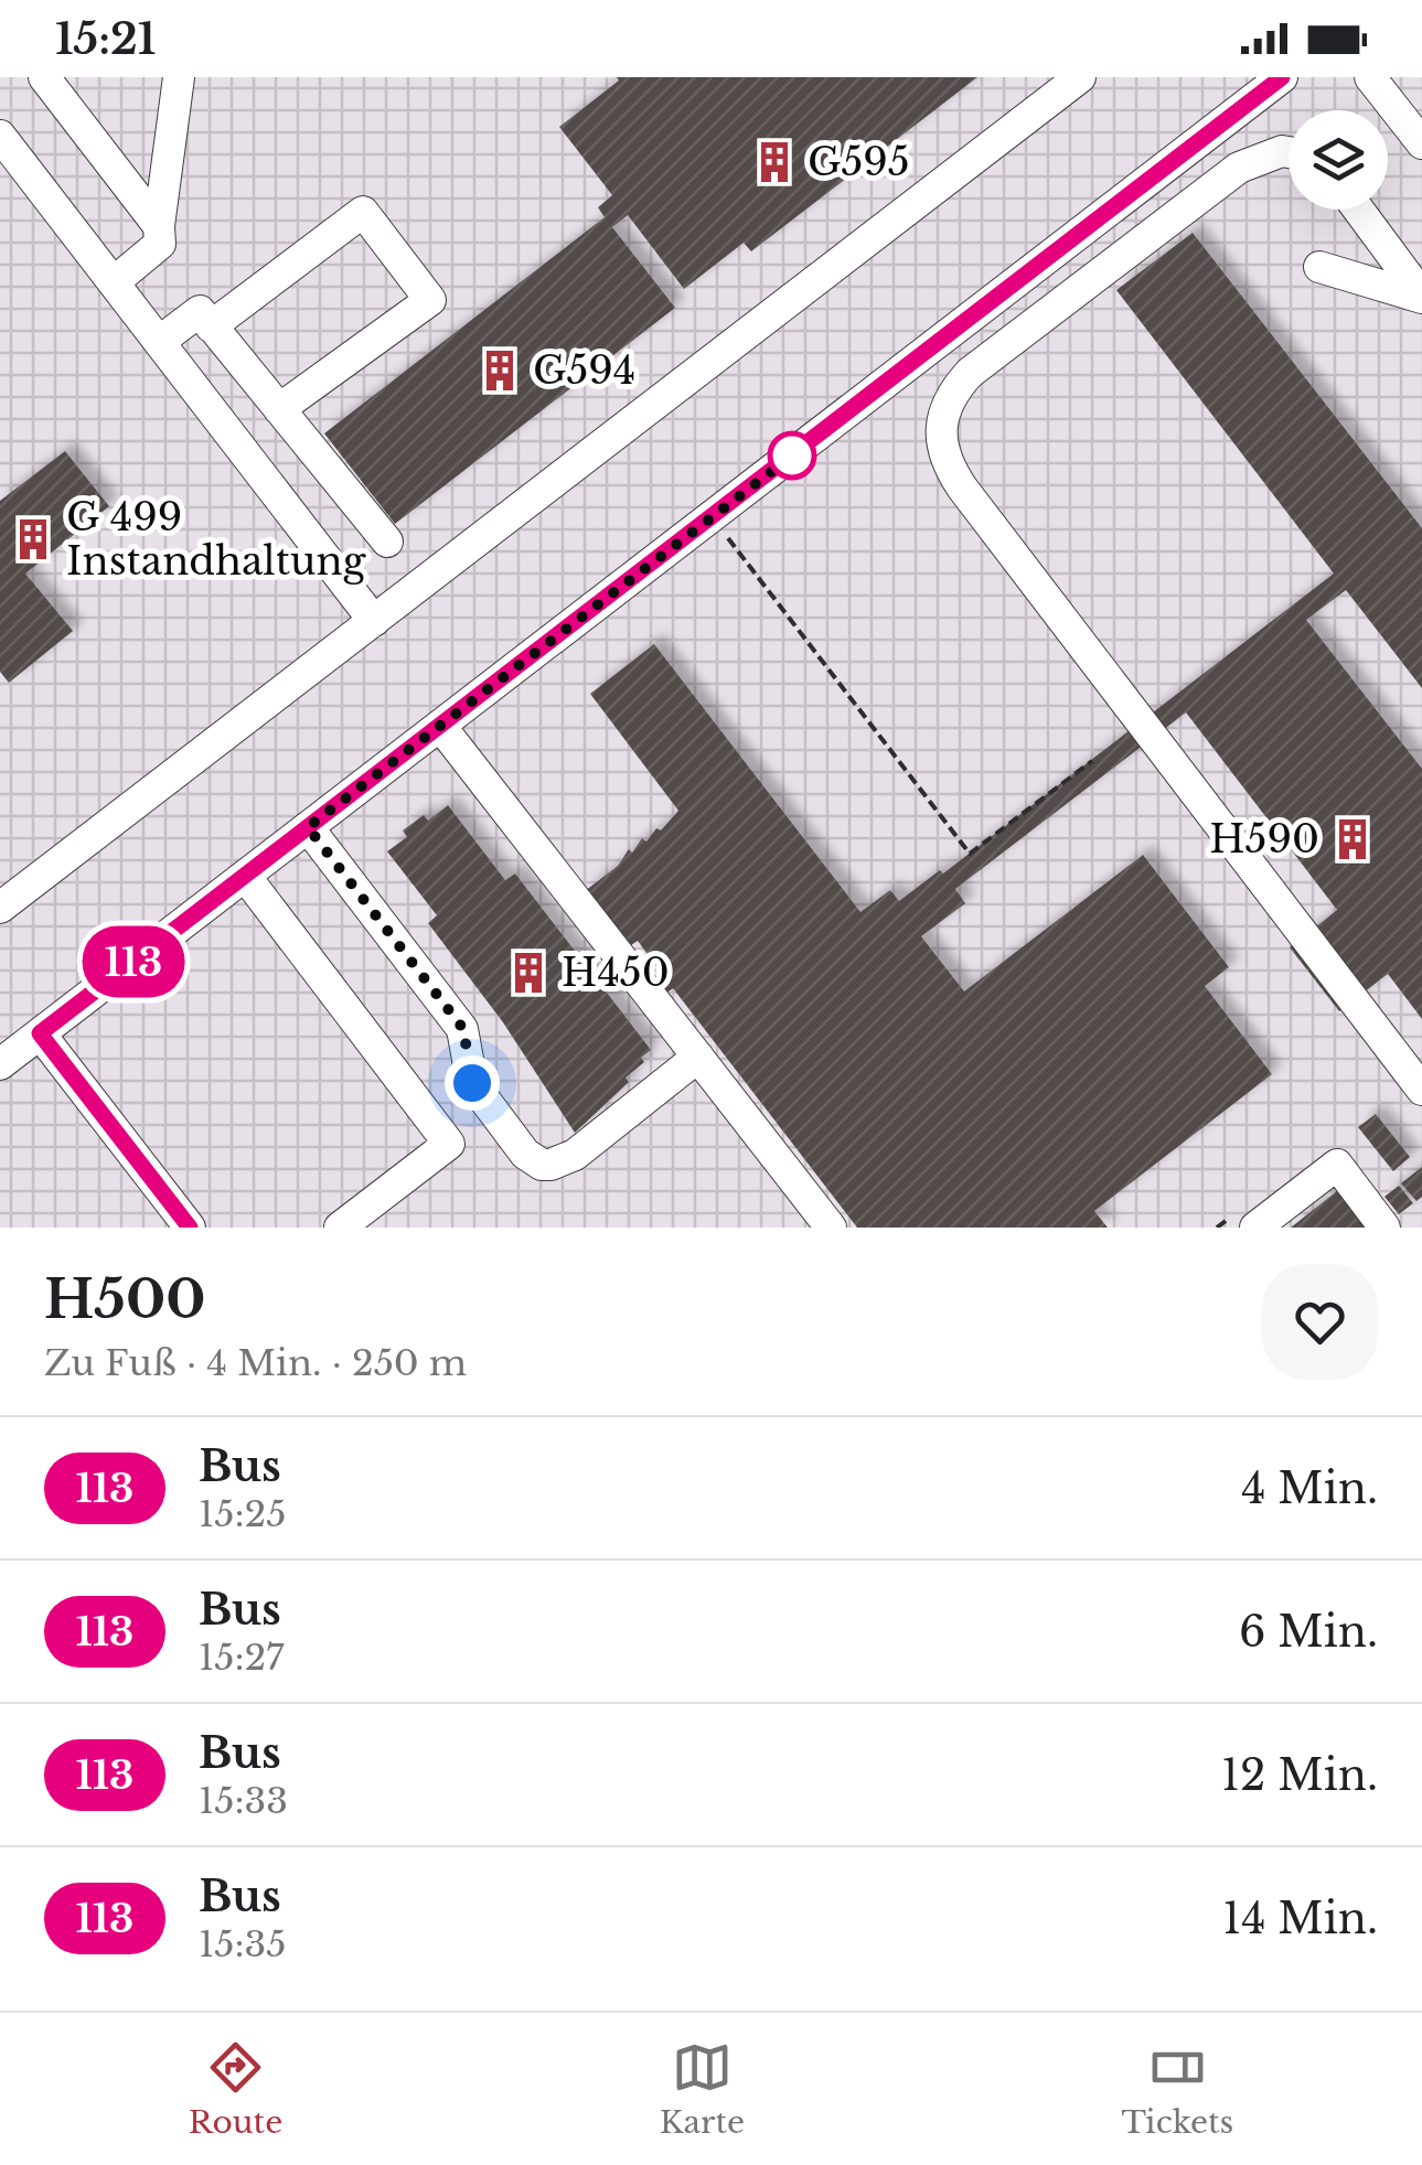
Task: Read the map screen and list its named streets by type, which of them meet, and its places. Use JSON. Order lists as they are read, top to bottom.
{
  "places": {
    "building": [
      "G595",
      "G594",
      "G 499 Instandhaltung",
      "H590",
      "H450"
    ]
  },
  "lines": ["bus line 113"],
  "page": {
    "status": "15:21",
    "on_map": "113",
    "heading": ["H500", "Zu Fuß · 4 Min. · 250 m"],
    "list": [
      {
        "mark": "113",
        "name": "Bus",
        "note": "15:25",
        "value": "4 Min."
      },
      {
        "mark": "113",
        "name": "Bus",
        "note": "15:27",
        "value": "6 Min."
      },
      {
        "mark": "113",
        "name": "Bus",
        "note": "15:33",
        "value": "12 Min."
      },
      {
        "mark": "113",
        "name": "Bus",
        "note": "15:35",
        "value": "14 Min."
      }
    ],
    "tabs": ["Route", "Karte", "Tickets"]
  }
}
